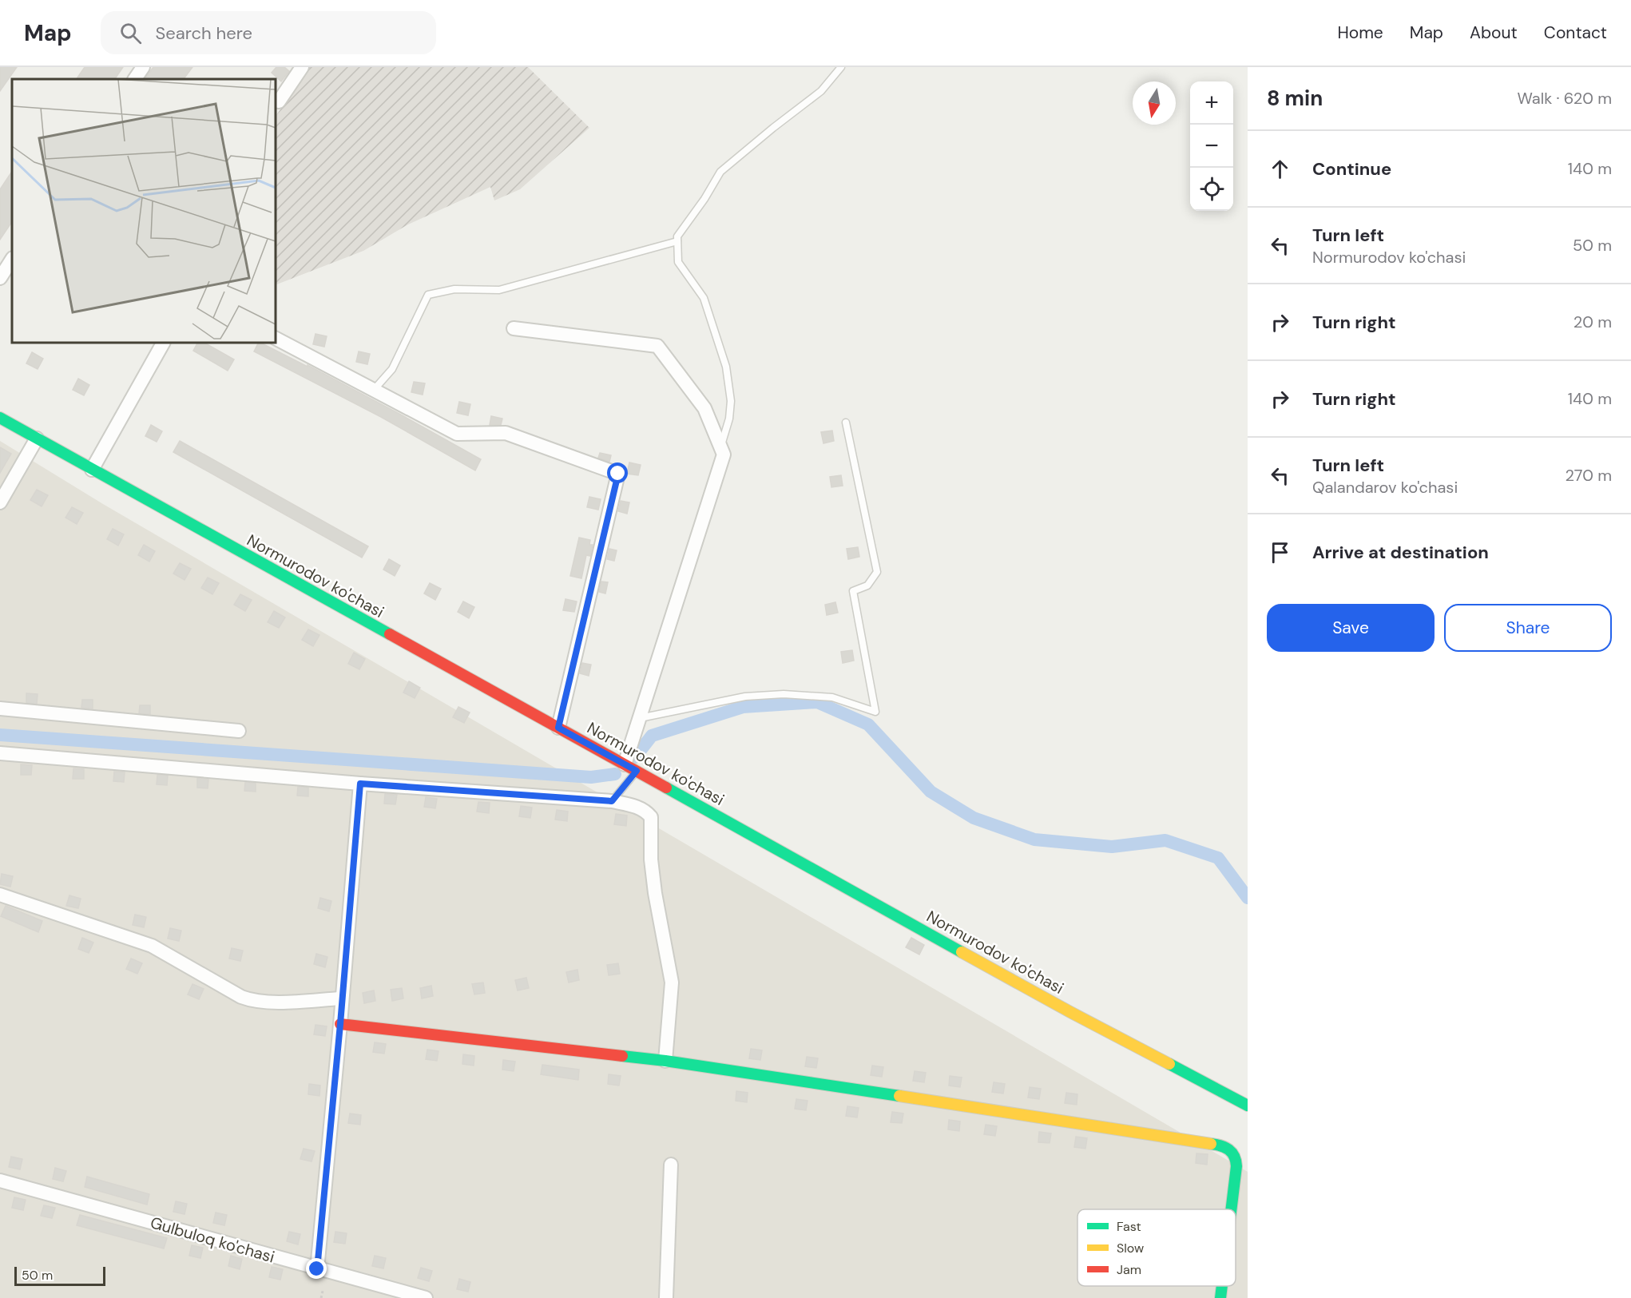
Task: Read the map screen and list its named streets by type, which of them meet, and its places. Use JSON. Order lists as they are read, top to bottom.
{
  "streets": {
    "main road": ["Normurodov ko'chasi"],
    "street": ["Gulbuloq ko'chasi"]
  },
  "legend": ["Fast", "Slow", "Jam"],
  "scale_bar": "50 m",
  "north": "bottom",
  "page": {
    "header": "Map",
    "search": "Search here",
    "nav": [
      "Home",
      "Map",
      "About",
      "Contact"
    ],
    "heading": ["8 min", "Walk · 620 m"],
    "map_buttons": ["+", "−"],
    "list": [
      ["Continue", "140 m"],
      ["Turn left", "Normurodov ko'chasi", "50 m"],
      ["Turn right", "20 m"],
      ["Turn right", "140 m"],
      ["Turn left", "Qalandarov ko'chasi", "270 m"],
      "Arrive at destination"
    ],
    "buttons": ["Save", "Share"],
    "scale": "50 m"
  }
}
